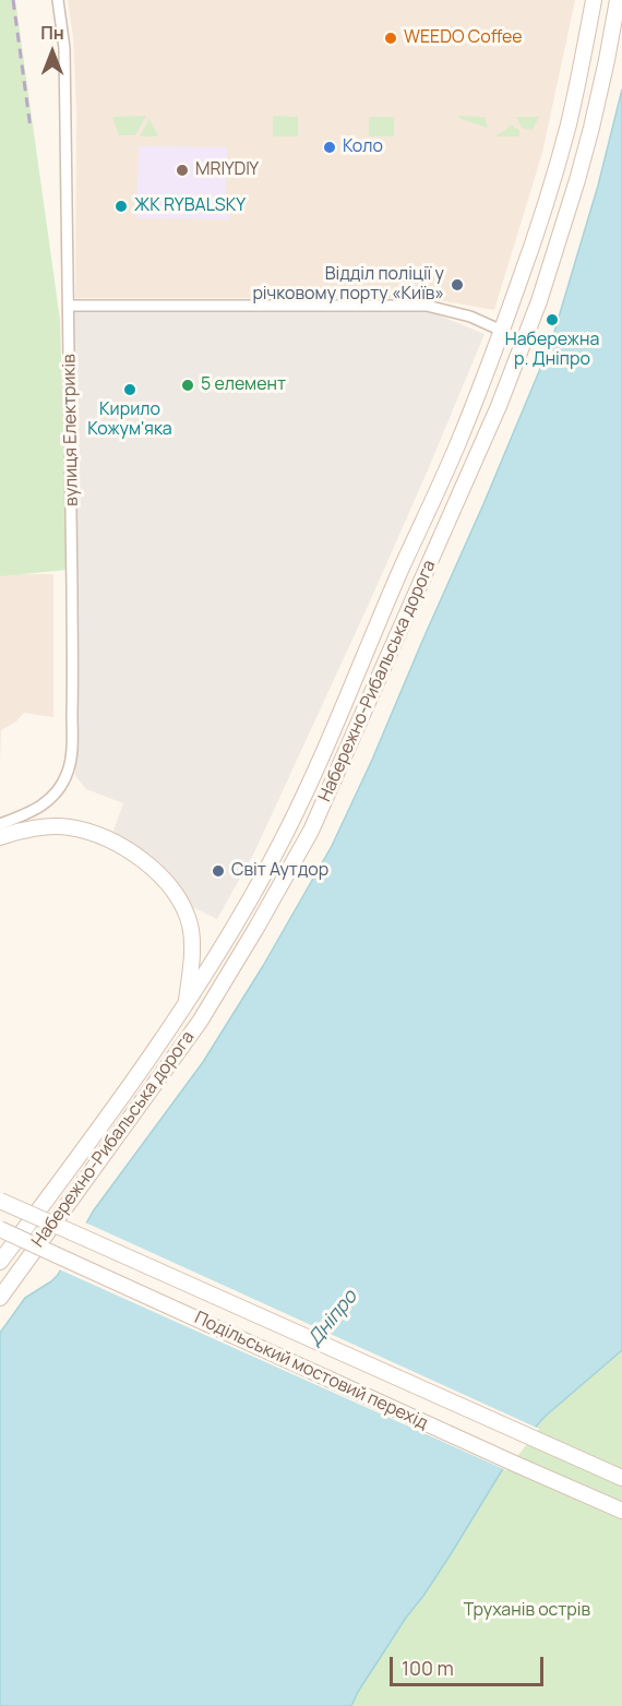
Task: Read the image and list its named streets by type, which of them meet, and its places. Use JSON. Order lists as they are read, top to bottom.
{
  "streets": {
    "main road": ["Набережно-Рибальська дорога", "Подільський мостовий перехід"],
    "street": ["вулиця Електриків"]
  },
  "water": ["Дніпро"],
  "parks": ["Труханів острів"],
  "places": [
    "WEEDO Coffee",
    "Коло",
    "MRIYDIY",
    "ЖК RYBALSKY",
    "Відділ поліції у річковому порту «Київ»",
    "Набережна р. Дніпро",
    "5 елемент",
    "Кирило Кожум'яка",
    "Світ Аутдор"
  ],
  "scale_bar": "100 m",
  "north": "top"
}
